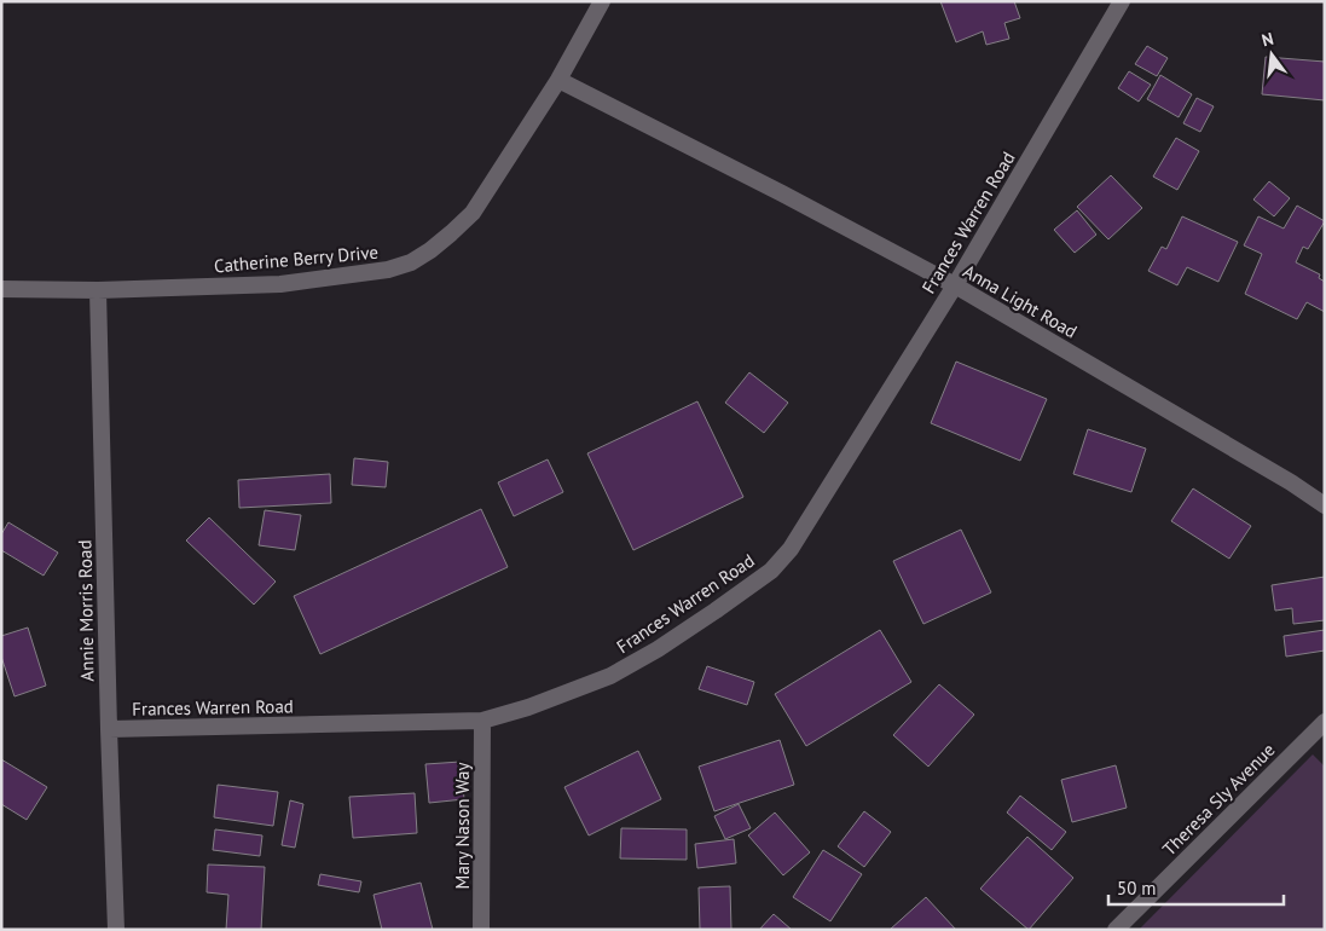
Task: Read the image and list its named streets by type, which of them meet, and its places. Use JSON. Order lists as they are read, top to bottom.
{
  "streets": {
    "street": [
      "Frances Warren Road",
      "Catherine Berry Drive",
      "Anna Light Road",
      "Annie Morris Road",
      "Theresa Sly Avenue",
      "Mary Nason Way"
    ]
  },
  "crossings": [
    ["Frances Warren Road", "Anna Light Road"],
    ["Frances Warren Road", "Annie Morris Road"],
    ["Frances Warren Road", "Mary Nason Way"],
    ["Catherine Berry Drive", "Anna Light Road"],
    ["Catherine Berry Drive", "Annie Morris Road"]
  ],
  "scale_bar": "50 m",
  "north": "top"
}
